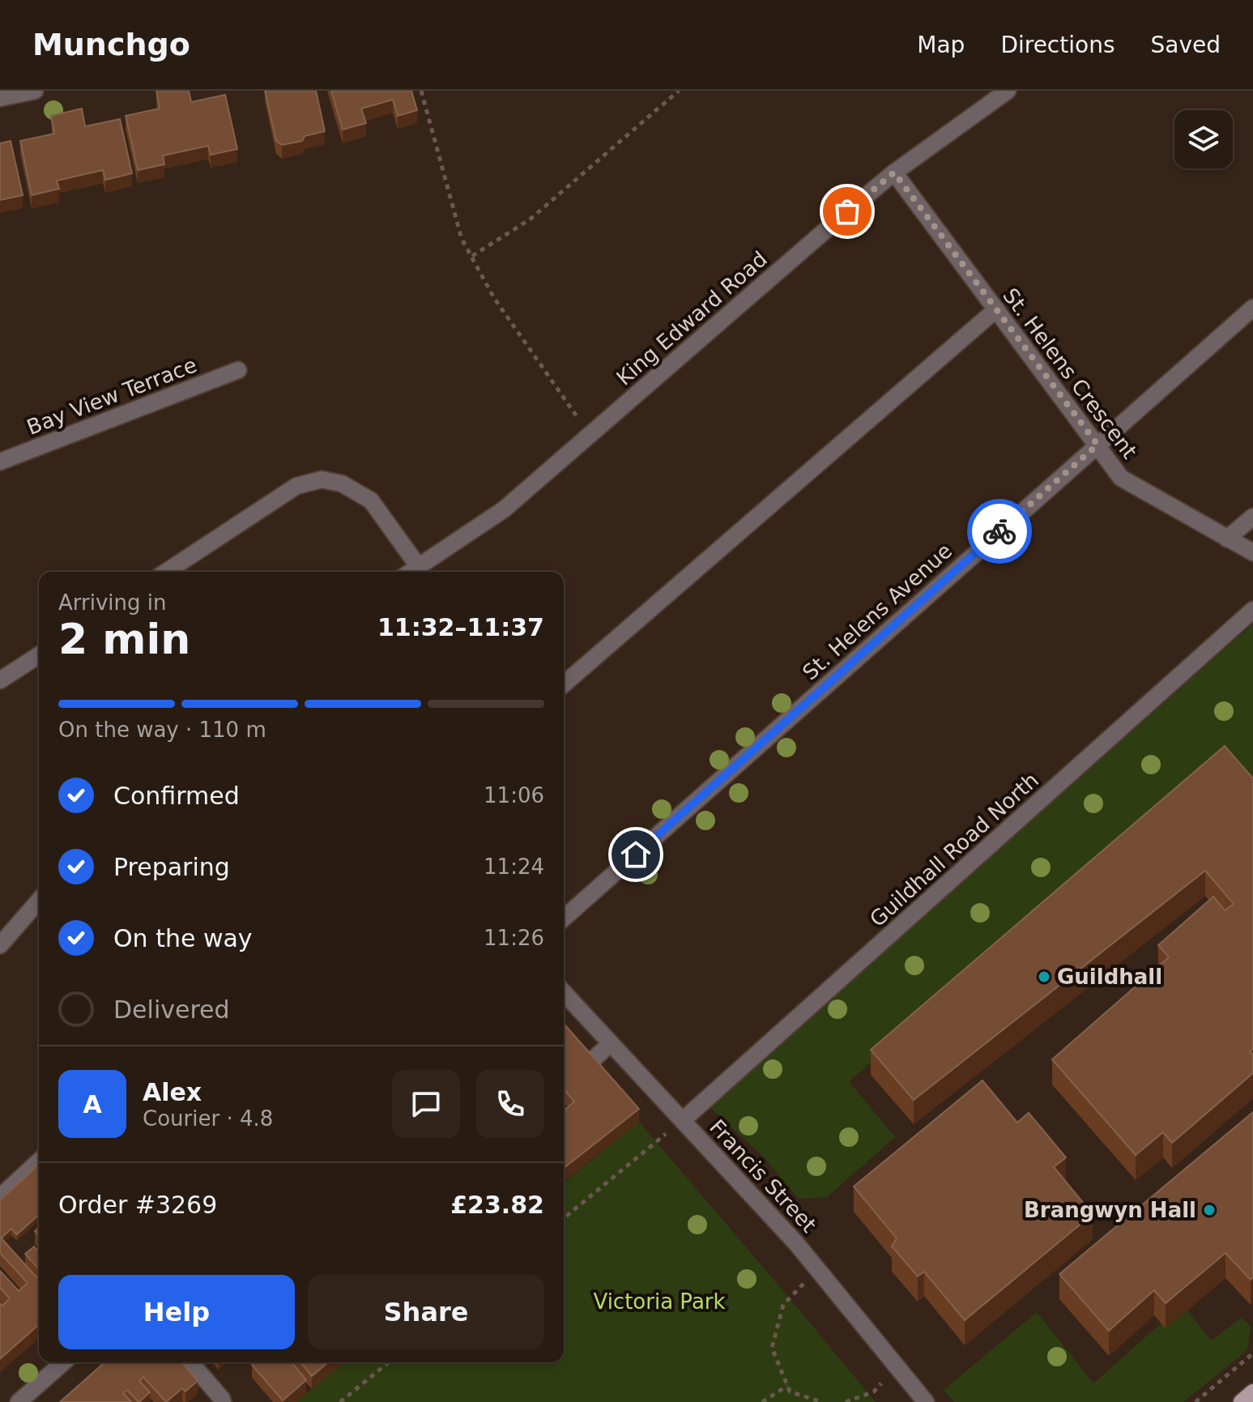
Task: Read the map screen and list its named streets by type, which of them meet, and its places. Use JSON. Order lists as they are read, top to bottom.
{
  "streets": {
    "street": [
      "King Edward Road",
      "St. Helens Crescent",
      "Bay View Terrace",
      "St. Helens Avenue",
      "Guildhall Road North",
      "Francis Street"
    ]
  },
  "crossings": [
    ["King Edward Road", "St. Helens Crescent"],
    ["St. Helens Crescent", "St. Helens Avenue"],
    ["Guildhall Road North", "Francis Street"]
  ],
  "parks": ["Victoria Park"],
  "places": ["Guildhall", "Brangwyn Hall"],
  "page": {
    "header": "Munchgo",
    "nav": ["Map", "Directions", "Saved"],
    "heading": ["2 min", "Arriving in", "11:32–11:37"],
    "panel": [
      "Alex",
      "Courier · 4.8",
      "Order #3269",
      "£23.82"
    ],
    "bar": "On the way · 110 m",
    "list": [
      ["Confirmed", "11:06"],
      ["Preparing", "11:24"],
      ["On the way", "11:26"],
      "Delivered"
    ],
    "round": "A",
    "buttons": ["Help", "Share"]
  }
}
